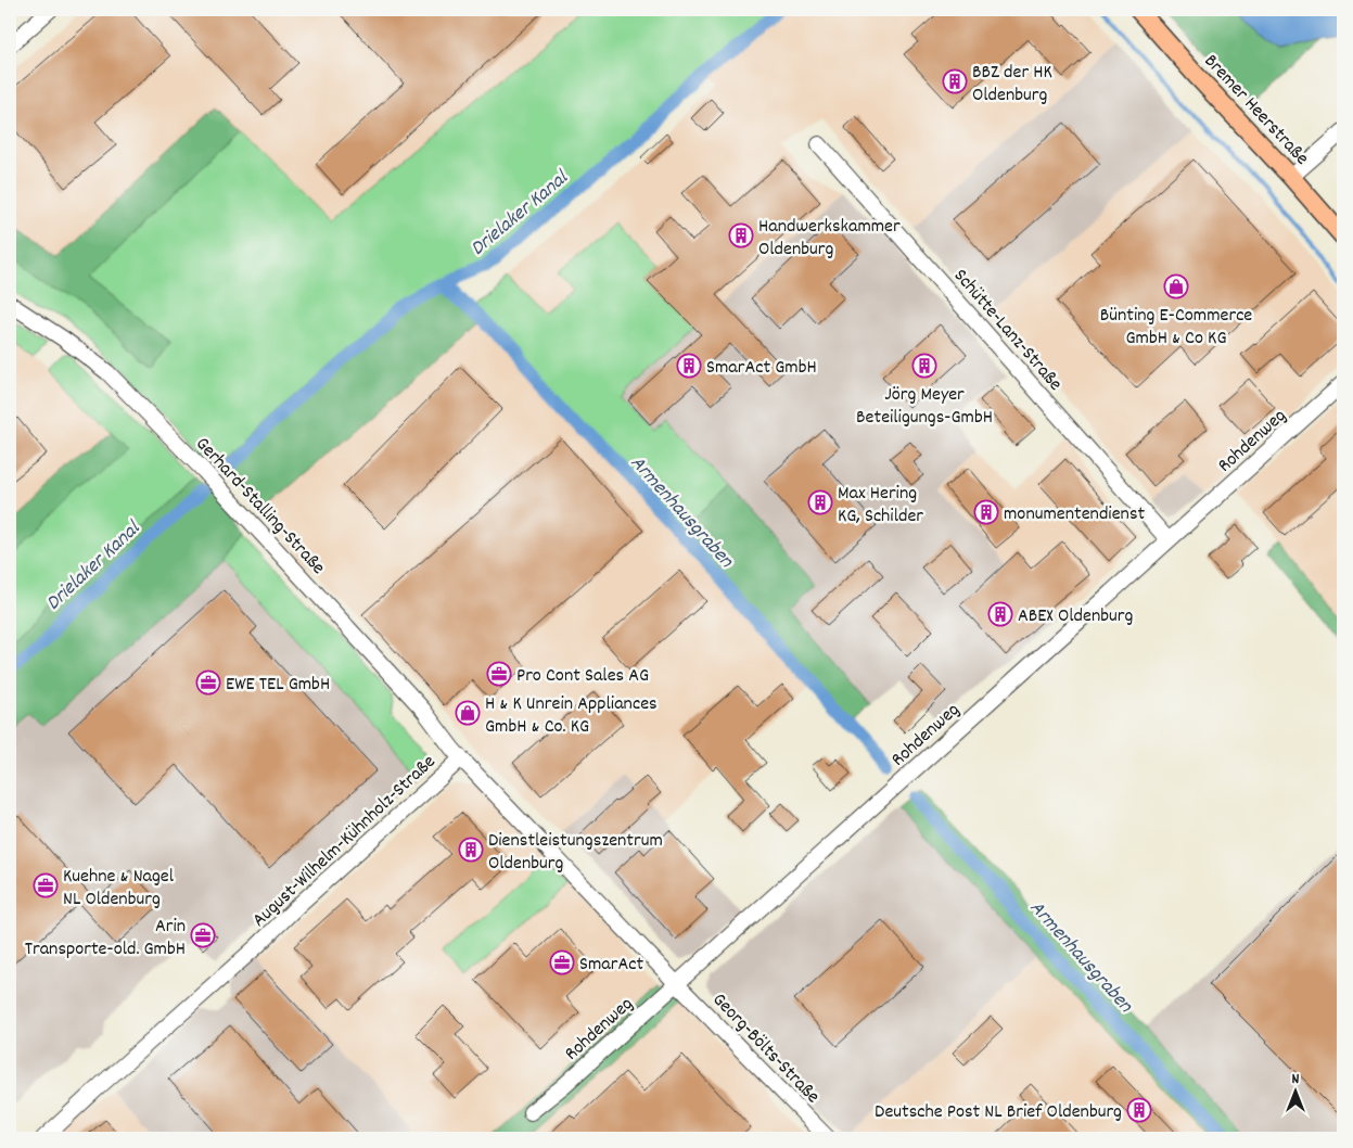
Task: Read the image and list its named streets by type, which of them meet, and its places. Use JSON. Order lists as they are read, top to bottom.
{
  "streets": {
    "main road": ["Bremer Heerstraße"],
    "street": [
      "Schütte-Lanz-Straße",
      "Rohdenweg",
      "Gerhard-Stalling-Straße",
      "August-Wilhelm-Kühnholz-Straße",
      "Georg-Bölts-Straße"
    ]
  },
  "crossings": [
    ["Schütte-Lanz-Straße", "Rohdenweg"],
    ["Rohdenweg", "August-Wilhelm-Kühnholz-Straße"],
    ["Rohdenweg", "Georg-Bölts-Straße"],
    ["Gerhard-Stalling-Straße", "August-Wilhelm-Kühnholz-Straße"],
    ["August-Wilhelm-Kühnholz-Straße", "Georg-Bölts-Straße"]
  ],
  "water": ["Drielaker Kanal", "Armenhausgraben"],
  "places": {
    "building": [
      "BBZ der HK Oldenburg",
      "Handwerkskammer Oldenburg",
      "SmarAct GmbH",
      "Jörg Meyer Beteiligungs-GmbH",
      "Max Hering KG, Schilder",
      "monumentendienst",
      "ABEX Oldenburg",
      "Dienstleistungszentrum Oldenburg",
      "Deutsche Post NL Brief Oldenburg"
    ],
    "shop": ["Bünting E-Commerce GmbH & Co KG", "H & K Unrein Appliances GmbH & Co. KG"],
    "office": [
      "Pro Cont Sales AG",
      "EWE TEL GmbH",
      "Kuehne & Nagel NL Oldenburg",
      "Arin Transporte-old. GmbH",
      "SmarAct"
    ]
  },
  "north": "top"
}
